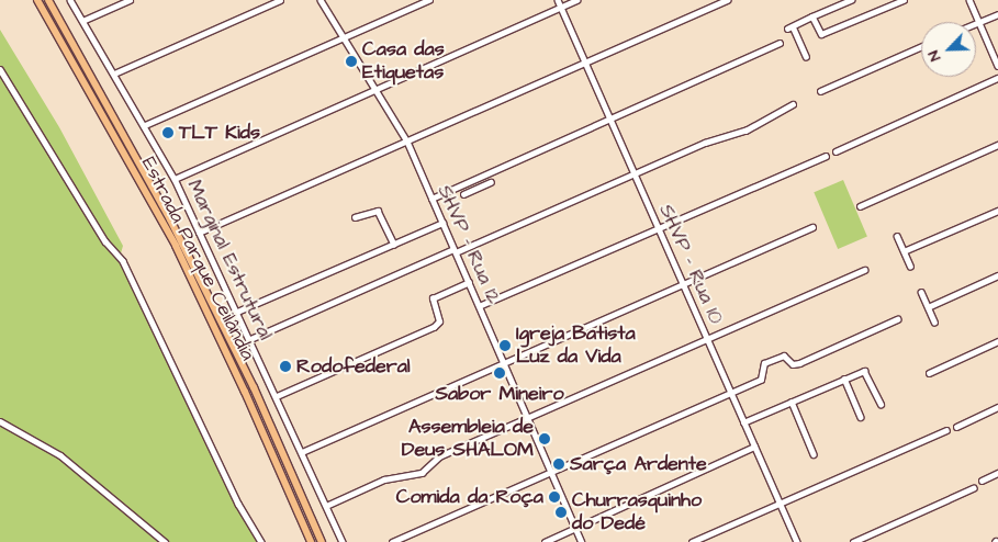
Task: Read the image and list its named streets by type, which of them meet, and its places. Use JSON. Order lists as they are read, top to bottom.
{
  "streets": {
    "highway": ["Estrada Parque Ceilândia"],
    "street": ["SHVP - Rua 12", "Marginal Estrutural", "SHVP - Rua 10"]
  },
  "places": [
    "Casa das Etiquetas",
    "TLT Kids",
    "Igreja Batista Luz da Vida",
    "Rodofederal",
    "Sabor Mineiro",
    "Assembleia de Deus SHALOM",
    "Sarça Ardente",
    "Comida da Roça",
    "Churrasquinho do Dedé"
  ],
  "north": "bottom left"
}
